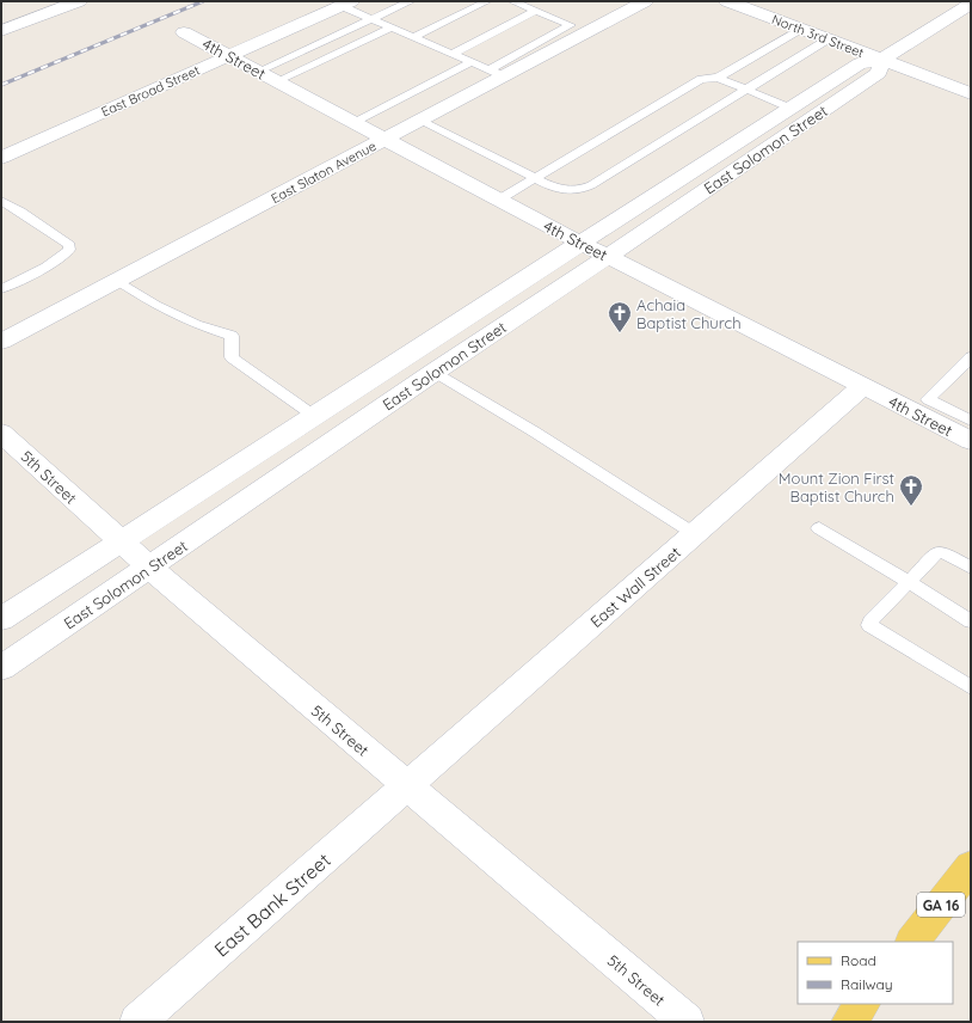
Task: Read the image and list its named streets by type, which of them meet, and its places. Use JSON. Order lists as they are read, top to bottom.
{
  "streets": {
    "main road": ["GA 16"],
    "street": [
      "North 3rd Street",
      "4th Street",
      "East Broad Street",
      "East Solomon Street",
      "East Slaton Avenue",
      "5th Street",
      "East Wall Street",
      "East Bank Street"
    ]
  },
  "crossings": [
    ["North 3rd Street", "East Solomon Street"],
    ["4th Street", "East Broad Street"],
    ["4th Street", "East Solomon Street"],
    ["4th Street", "East Slaton Avenue"],
    ["4th Street", "East Wall Street"],
    ["East Solomon Street", "5th Street"],
    ["5th Street", "East Wall Street"],
    ["5th Street", "East Bank Street"],
    ["East Wall Street", "East Bank Street"]
  ],
  "places": {
    "church": ["Achaia Baptist Church", "Mount Zion First Baptist Church"]
  },
  "legend": ["Road", "Railway"]
}
